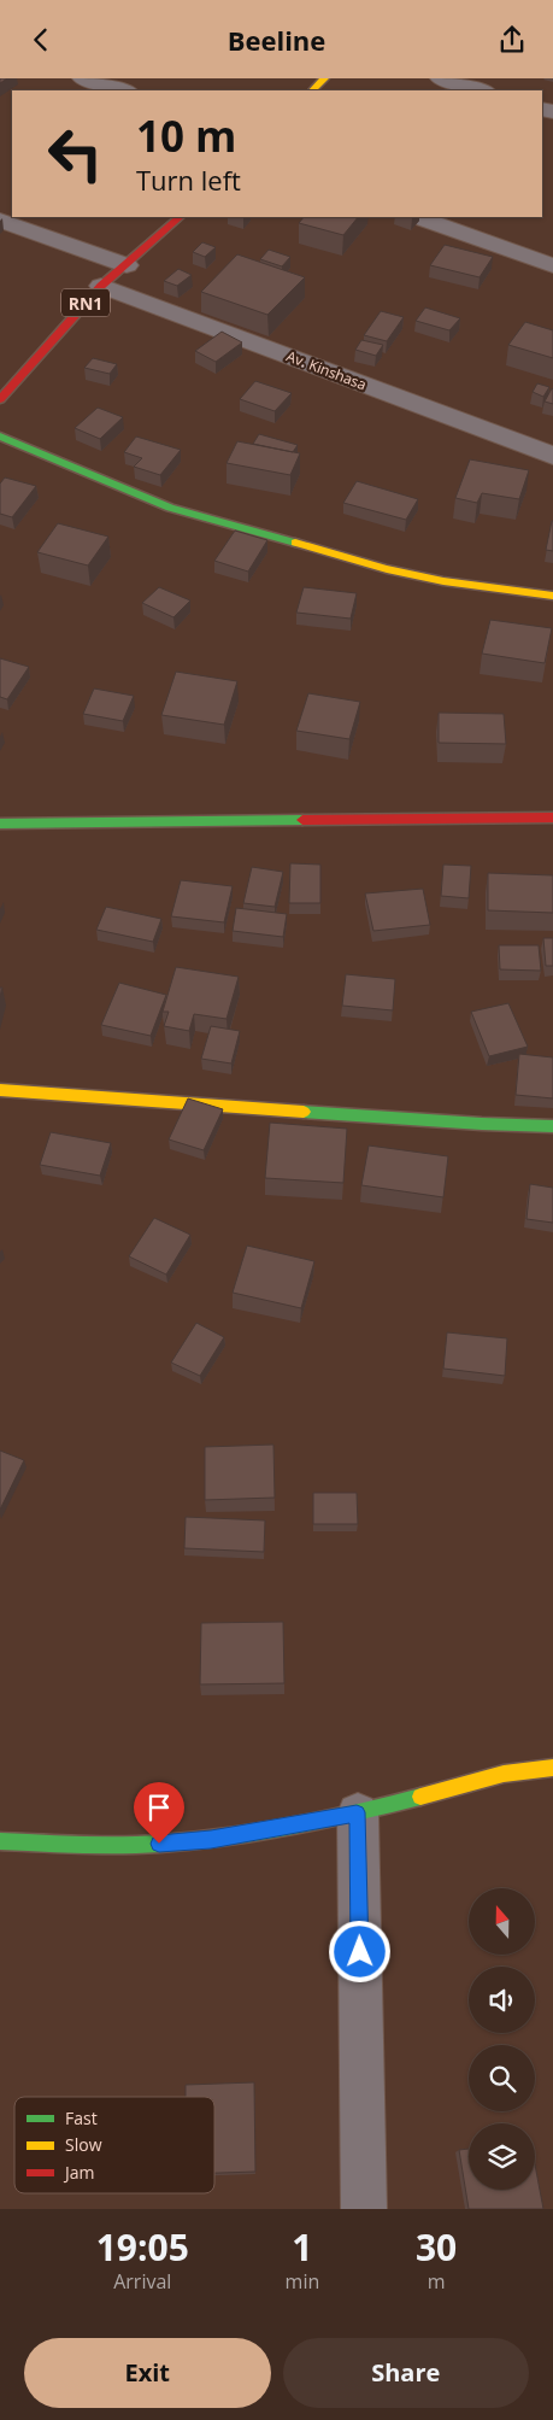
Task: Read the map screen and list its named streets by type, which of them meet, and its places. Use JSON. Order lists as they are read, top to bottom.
{
  "streets": {
    "main road": ["RN1"],
    "street": ["Av. Kinshasa"]
  },
  "crossings": [
    ["RN1", "Av. Kinshasa"]
  ],
  "legend": ["Fast", "Slow", "Jam"],
  "north": "top",
  "page": {
    "header": "Beeline",
    "turn": ["10 m", "Turn left"],
    "eta": [
      "19:05",
      "Arrival",
      "1",
      "min",
      "30",
      "m"
    ],
    "buttons": ["Exit", "Share"]
  }
}
